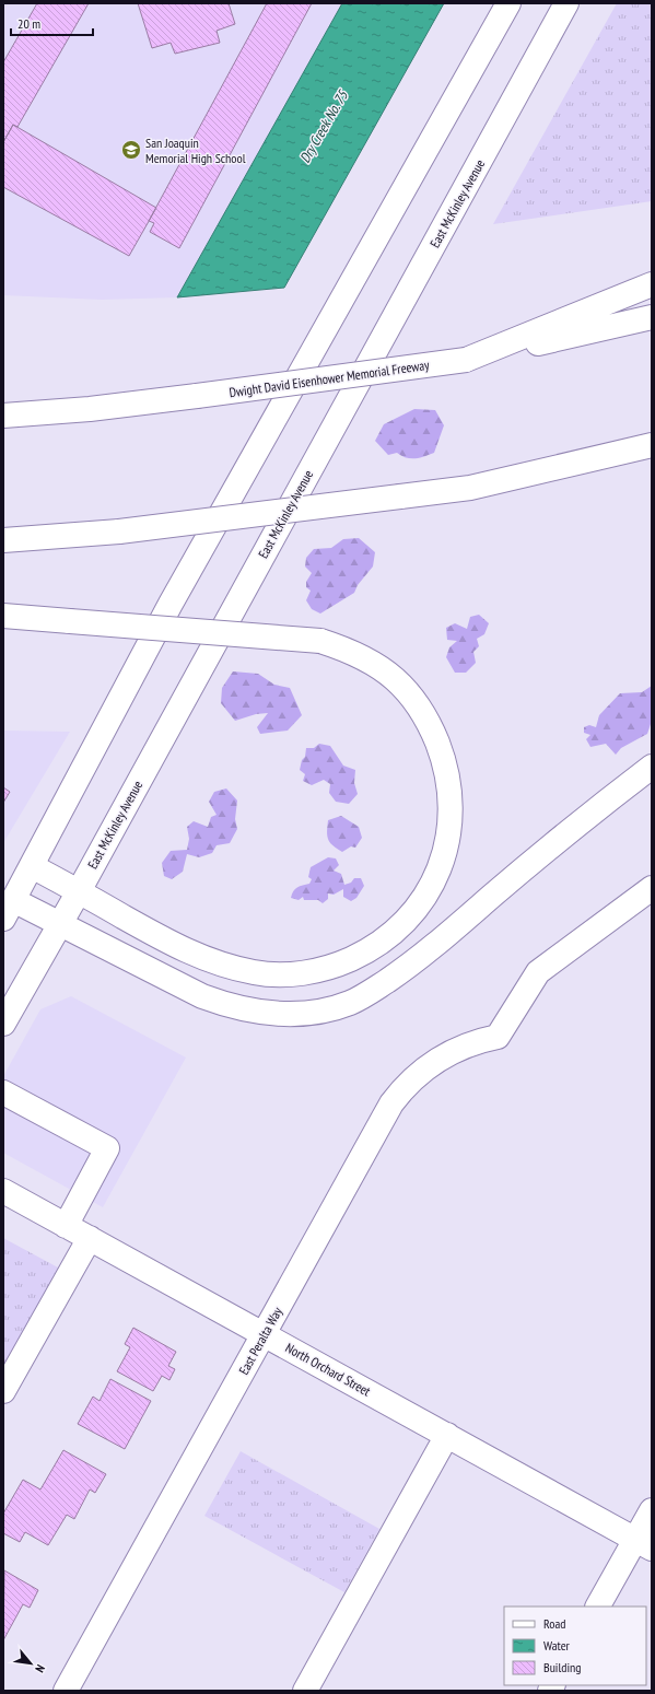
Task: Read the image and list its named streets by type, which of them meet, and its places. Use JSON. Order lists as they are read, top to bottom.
{
  "streets": {
    "main road": [
      "East McKinley Avenue",
      "Dwight David Eisenhower Memorial Freeway",
      "East Peralta Way",
      "North Orchard Street"
    ]
  },
  "crossings": [
    ["East Peralta Way", "North Orchard Street"]
  ],
  "water": ["Dry Creek No. 75"],
  "places": {
    "school or university": ["San Joaquin Memorial High School"]
  },
  "legend": ["Road", "Water", "Building"],
  "scale_bar": "20 m",
  "north": "bottom right"
}
